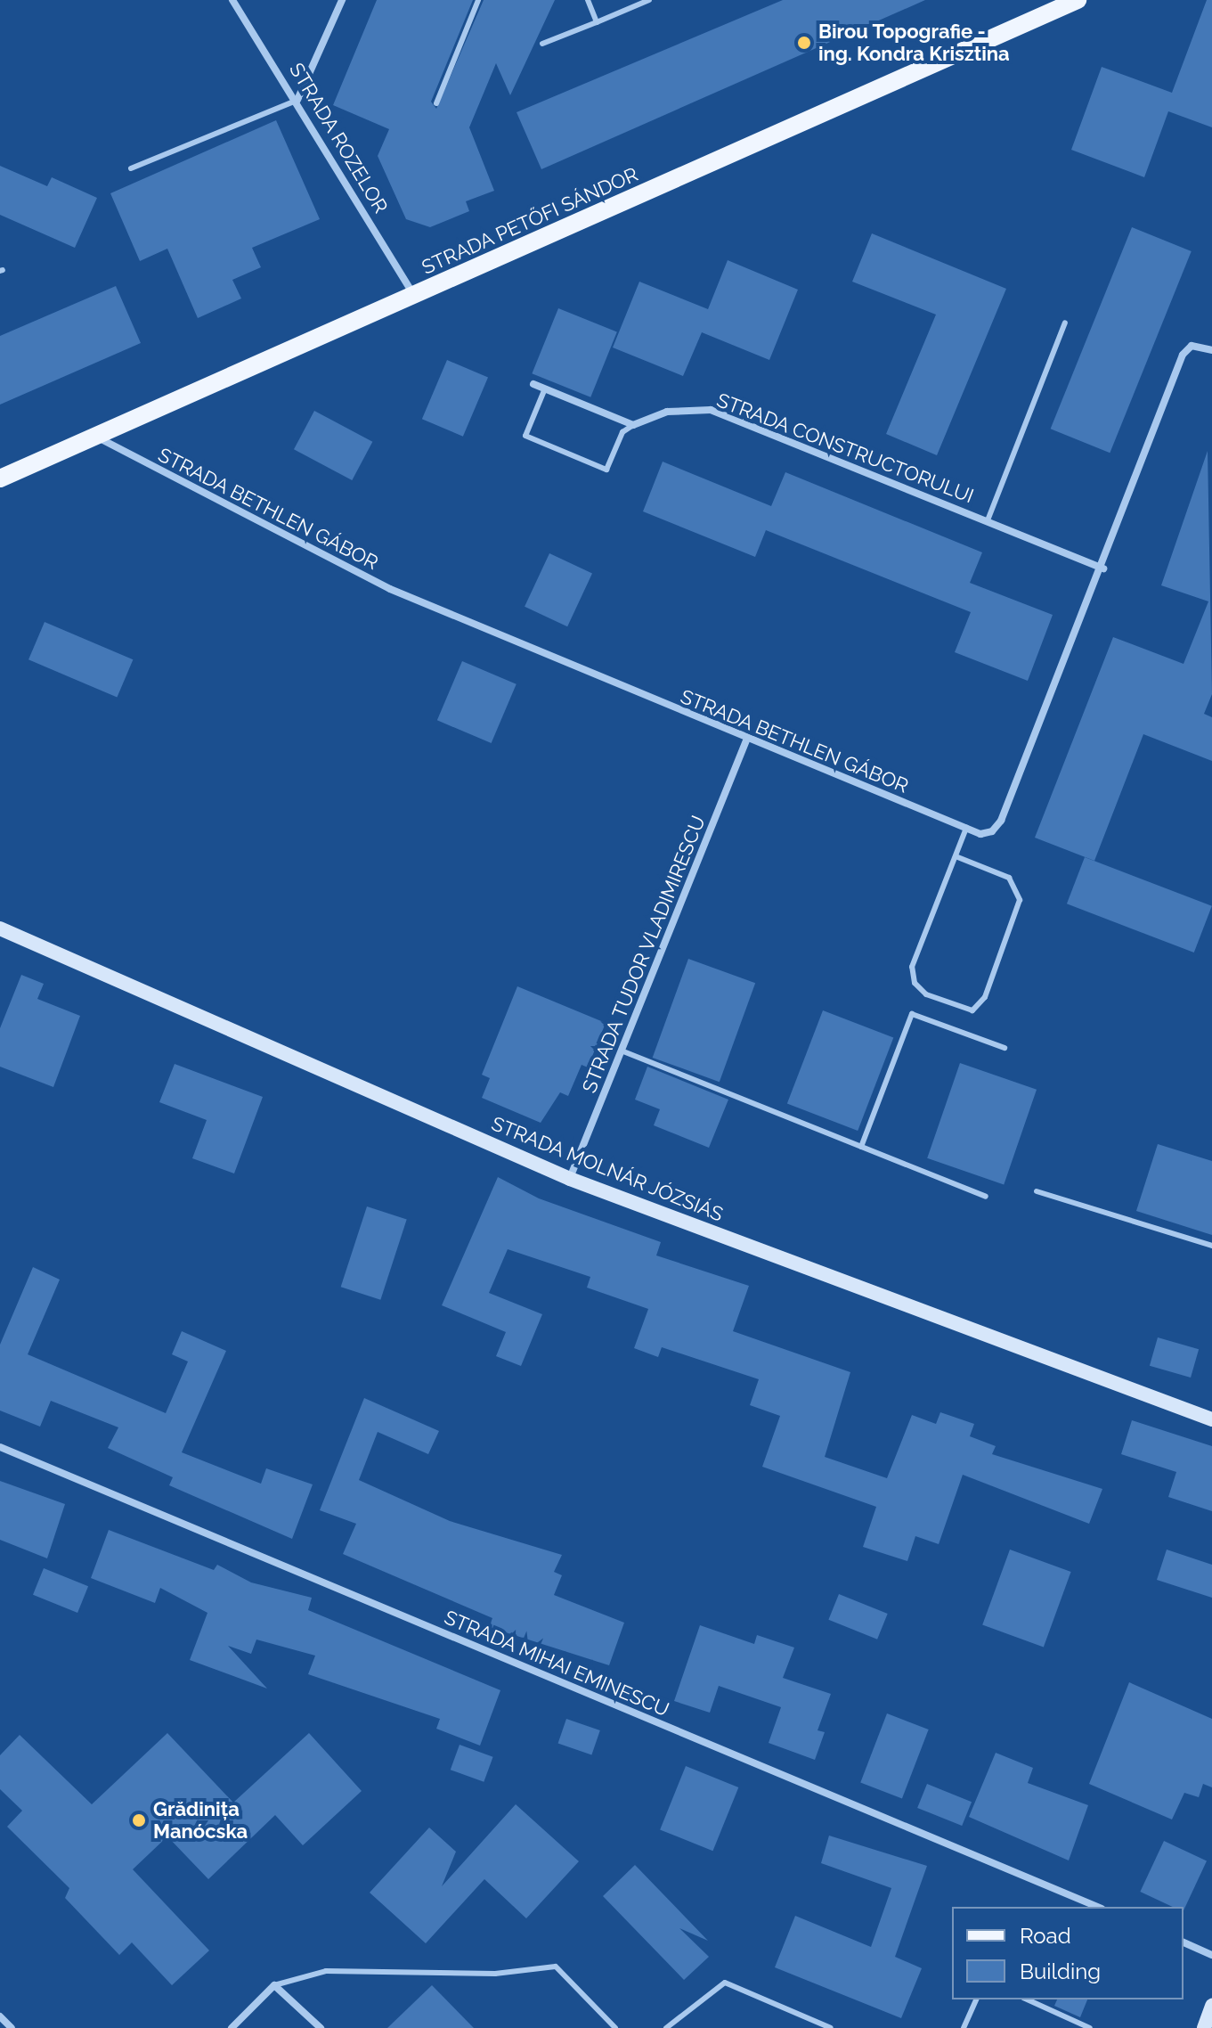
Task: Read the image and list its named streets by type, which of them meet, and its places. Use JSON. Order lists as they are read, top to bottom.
{
  "streets": {
    "main road": ["STRADA PETŐFI SÁNDOR"],
    "street": [
      "STRADA ROZELOR",
      "STRADA CONSTRUCTORULUI",
      "STRADA BETHLEN GÁBOR",
      "STRADA TUDOR VLADIMIRESCU",
      "STRADA MOLNÁR JÓZSIÁS",
      "STRADA MIHAI EMINESCU"
    ]
  },
  "crossings": [
    ["STRADA ROZELOR", "STRADA PETŐFI SÁNDOR"],
    ["STRADA PETŐFI SÁNDOR", "STRADA BETHLEN GÁBOR"],
    ["STRADA CONSTRUCTORULUI", "STRADA BETHLEN GÁBOR"],
    ["STRADA BETHLEN GÁBOR", "STRADA TUDOR VLADIMIRESCU"],
    ["STRADA TUDOR VLADIMIRESCU", "STRADA MOLNÁR JÓZSIÁS"]
  ],
  "places": ["Birou Topografie - ing. Kondra Krisztina", "Grădinița Manócska"],
  "legend": ["Road", "Building"]
}
